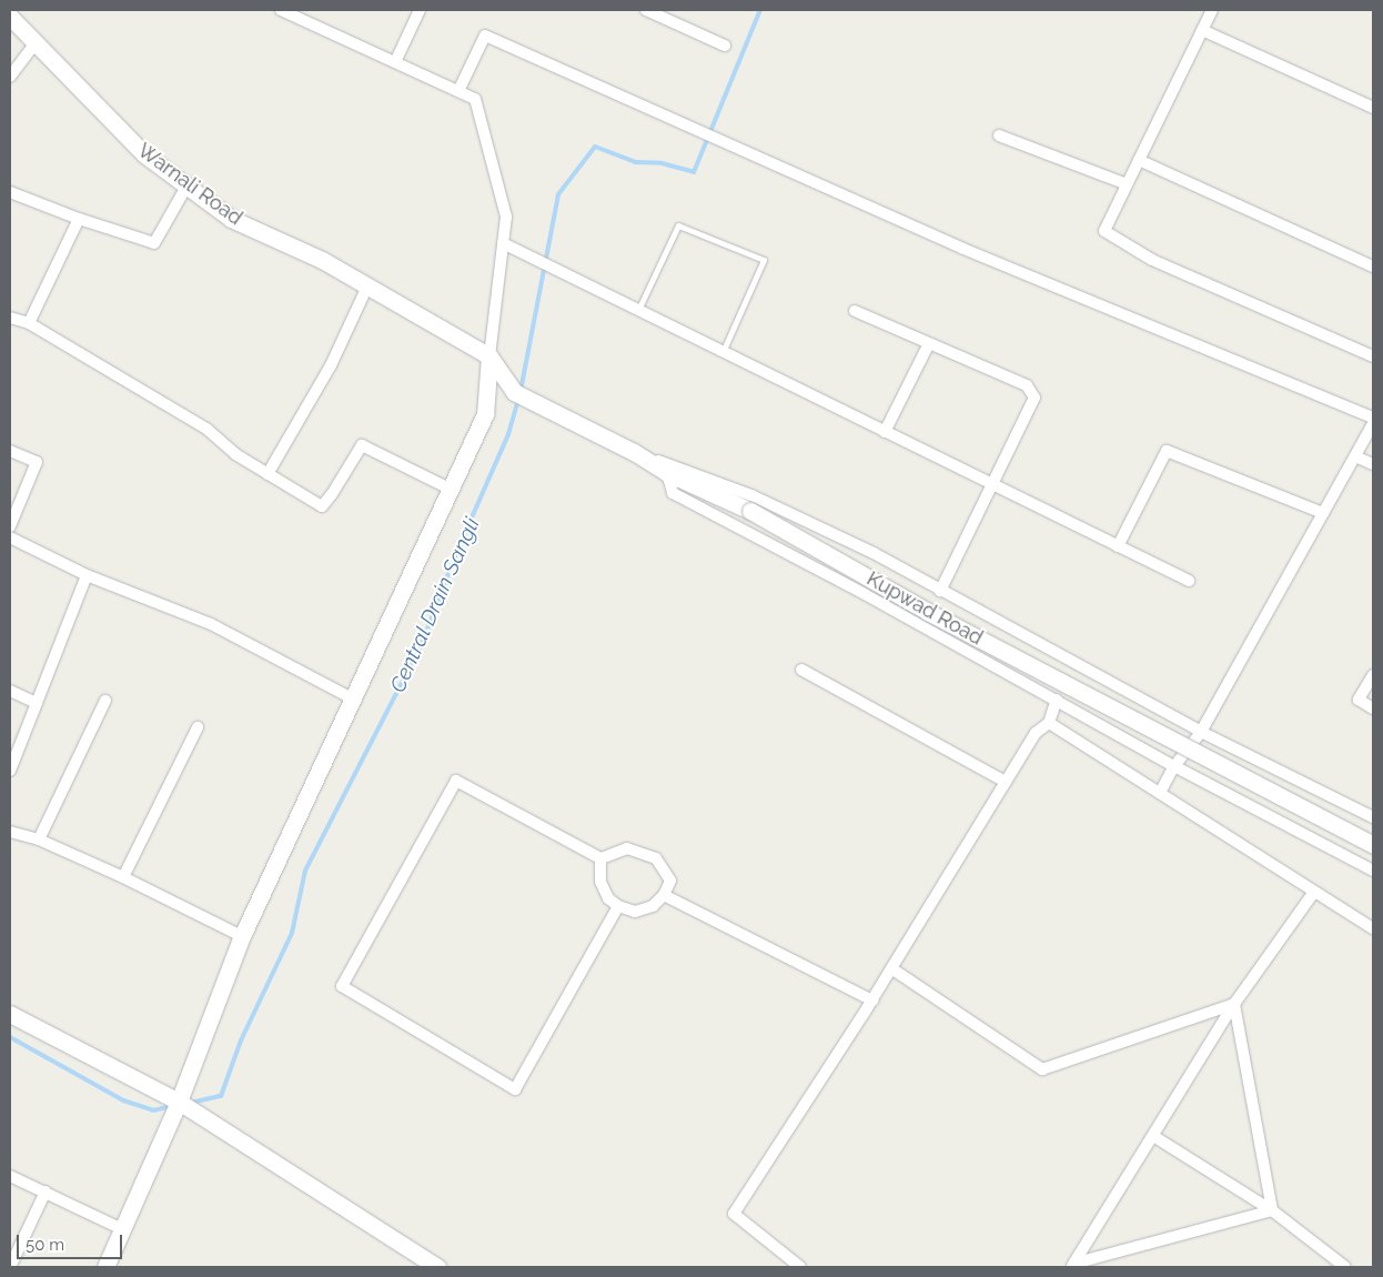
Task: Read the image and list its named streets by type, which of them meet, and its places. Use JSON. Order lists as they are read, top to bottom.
{
  "streets": {
    "main road": ["Warnali Road", "Kupwad Road"]
  },
  "crossings": [
    ["Warnali Road", "Kupwad Road"]
  ],
  "water": ["Central Drain Sangli"],
  "scale_bar": "50 m"
}
